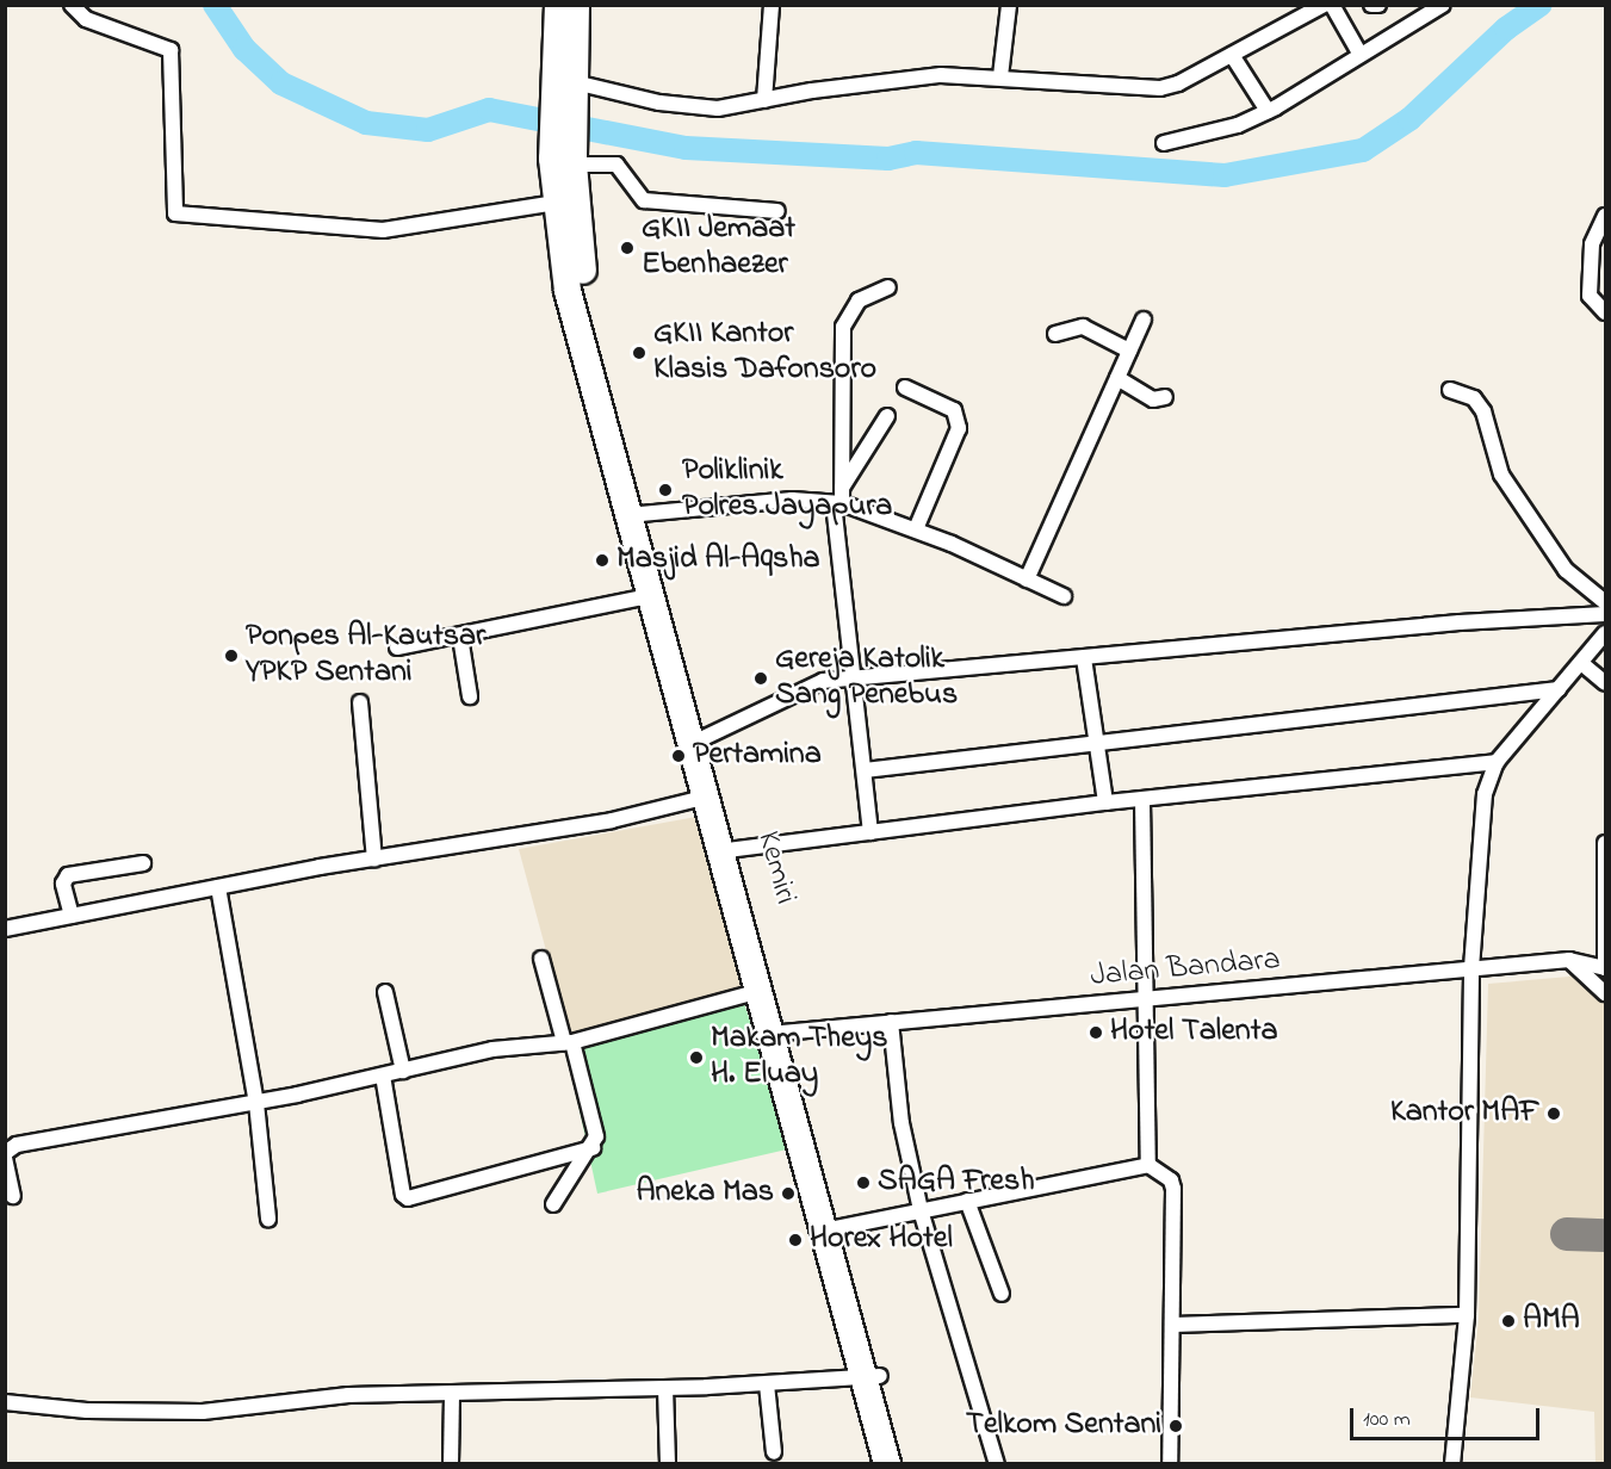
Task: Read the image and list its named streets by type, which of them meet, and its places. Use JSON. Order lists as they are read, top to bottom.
{
  "streets": {
    "highway": ["Kemiri"],
    "street": ["Jalan Bandara"]
  },
  "crossings": [
    ["Kemiri", "Jalan Bandara"]
  ],
  "places": [
    "GKII Jemaat Ebenhaezer",
    "GKII Kantor Klasis Dafonsoro",
    "Poliklinik Polres Jayapura",
    "Masjid Al-Aqsha",
    "Ponpes Al-Kautsar YPKP Sentani",
    "Gereja Katolik Sang Penebus",
    "Pertamina",
    "Hotel Talenta",
    "Makam Theys H. Eluay",
    "Kantor MAF",
    "SAGA Fresh",
    "Aneka Mas",
    "Horex Hotel",
    "AMA",
    "Telkom Sentani"
  ],
  "scale_bar": "100 m"
}
